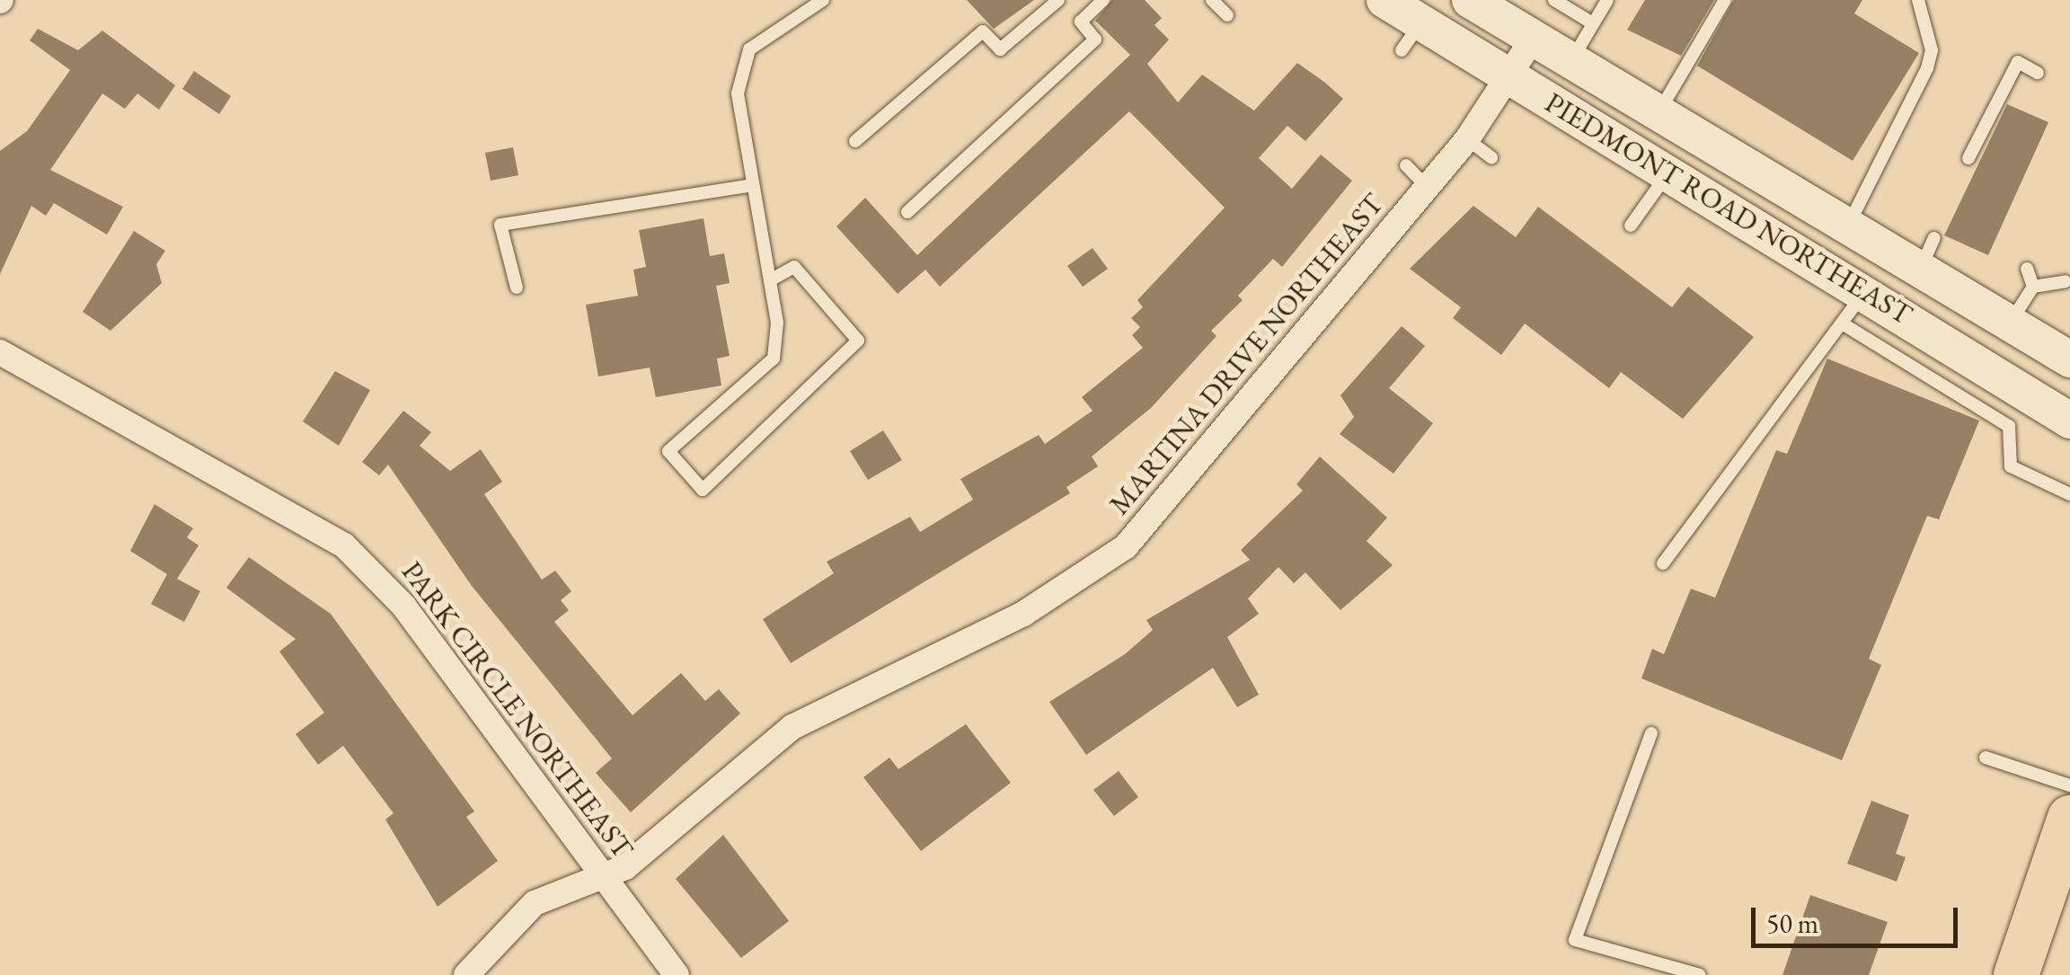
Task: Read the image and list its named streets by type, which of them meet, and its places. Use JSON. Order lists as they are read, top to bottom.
{
  "streets": {
    "main road": ["PIEDMONT ROAD NORTHEAST"],
    "street": ["MARTINA DRIVE NORTHEAST", "PARK CIRCLE NORTHEAST"]
  },
  "crossings": [
    ["PIEDMONT ROAD NORTHEAST", "MARTINA DRIVE NORTHEAST"],
    ["MARTINA DRIVE NORTHEAST", "PARK CIRCLE NORTHEAST"]
  ],
  "scale_bar": "50 m"
}
